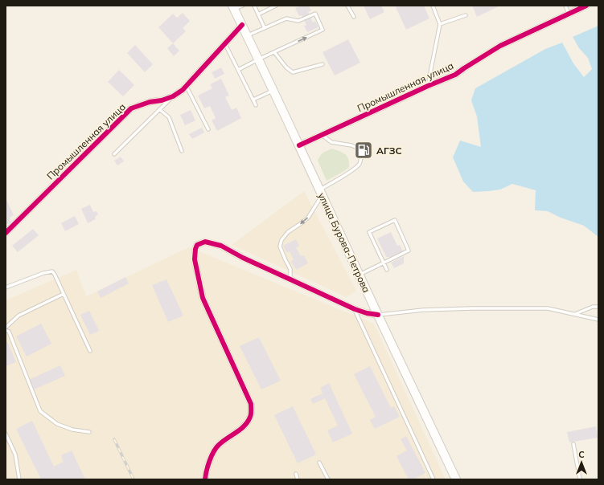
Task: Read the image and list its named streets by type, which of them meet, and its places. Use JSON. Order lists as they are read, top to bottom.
{
  "streets": {
    "main road": ["улица Бурова-Петрова"],
    "street": ["Промышленная улица"]
  },
  "crossings": [
    ["Промышленная улица", "улица Бурова-Петрова"]
  ],
  "places": {
    "fuel station": ["АГЗС"]
  },
  "north": "top"
}
